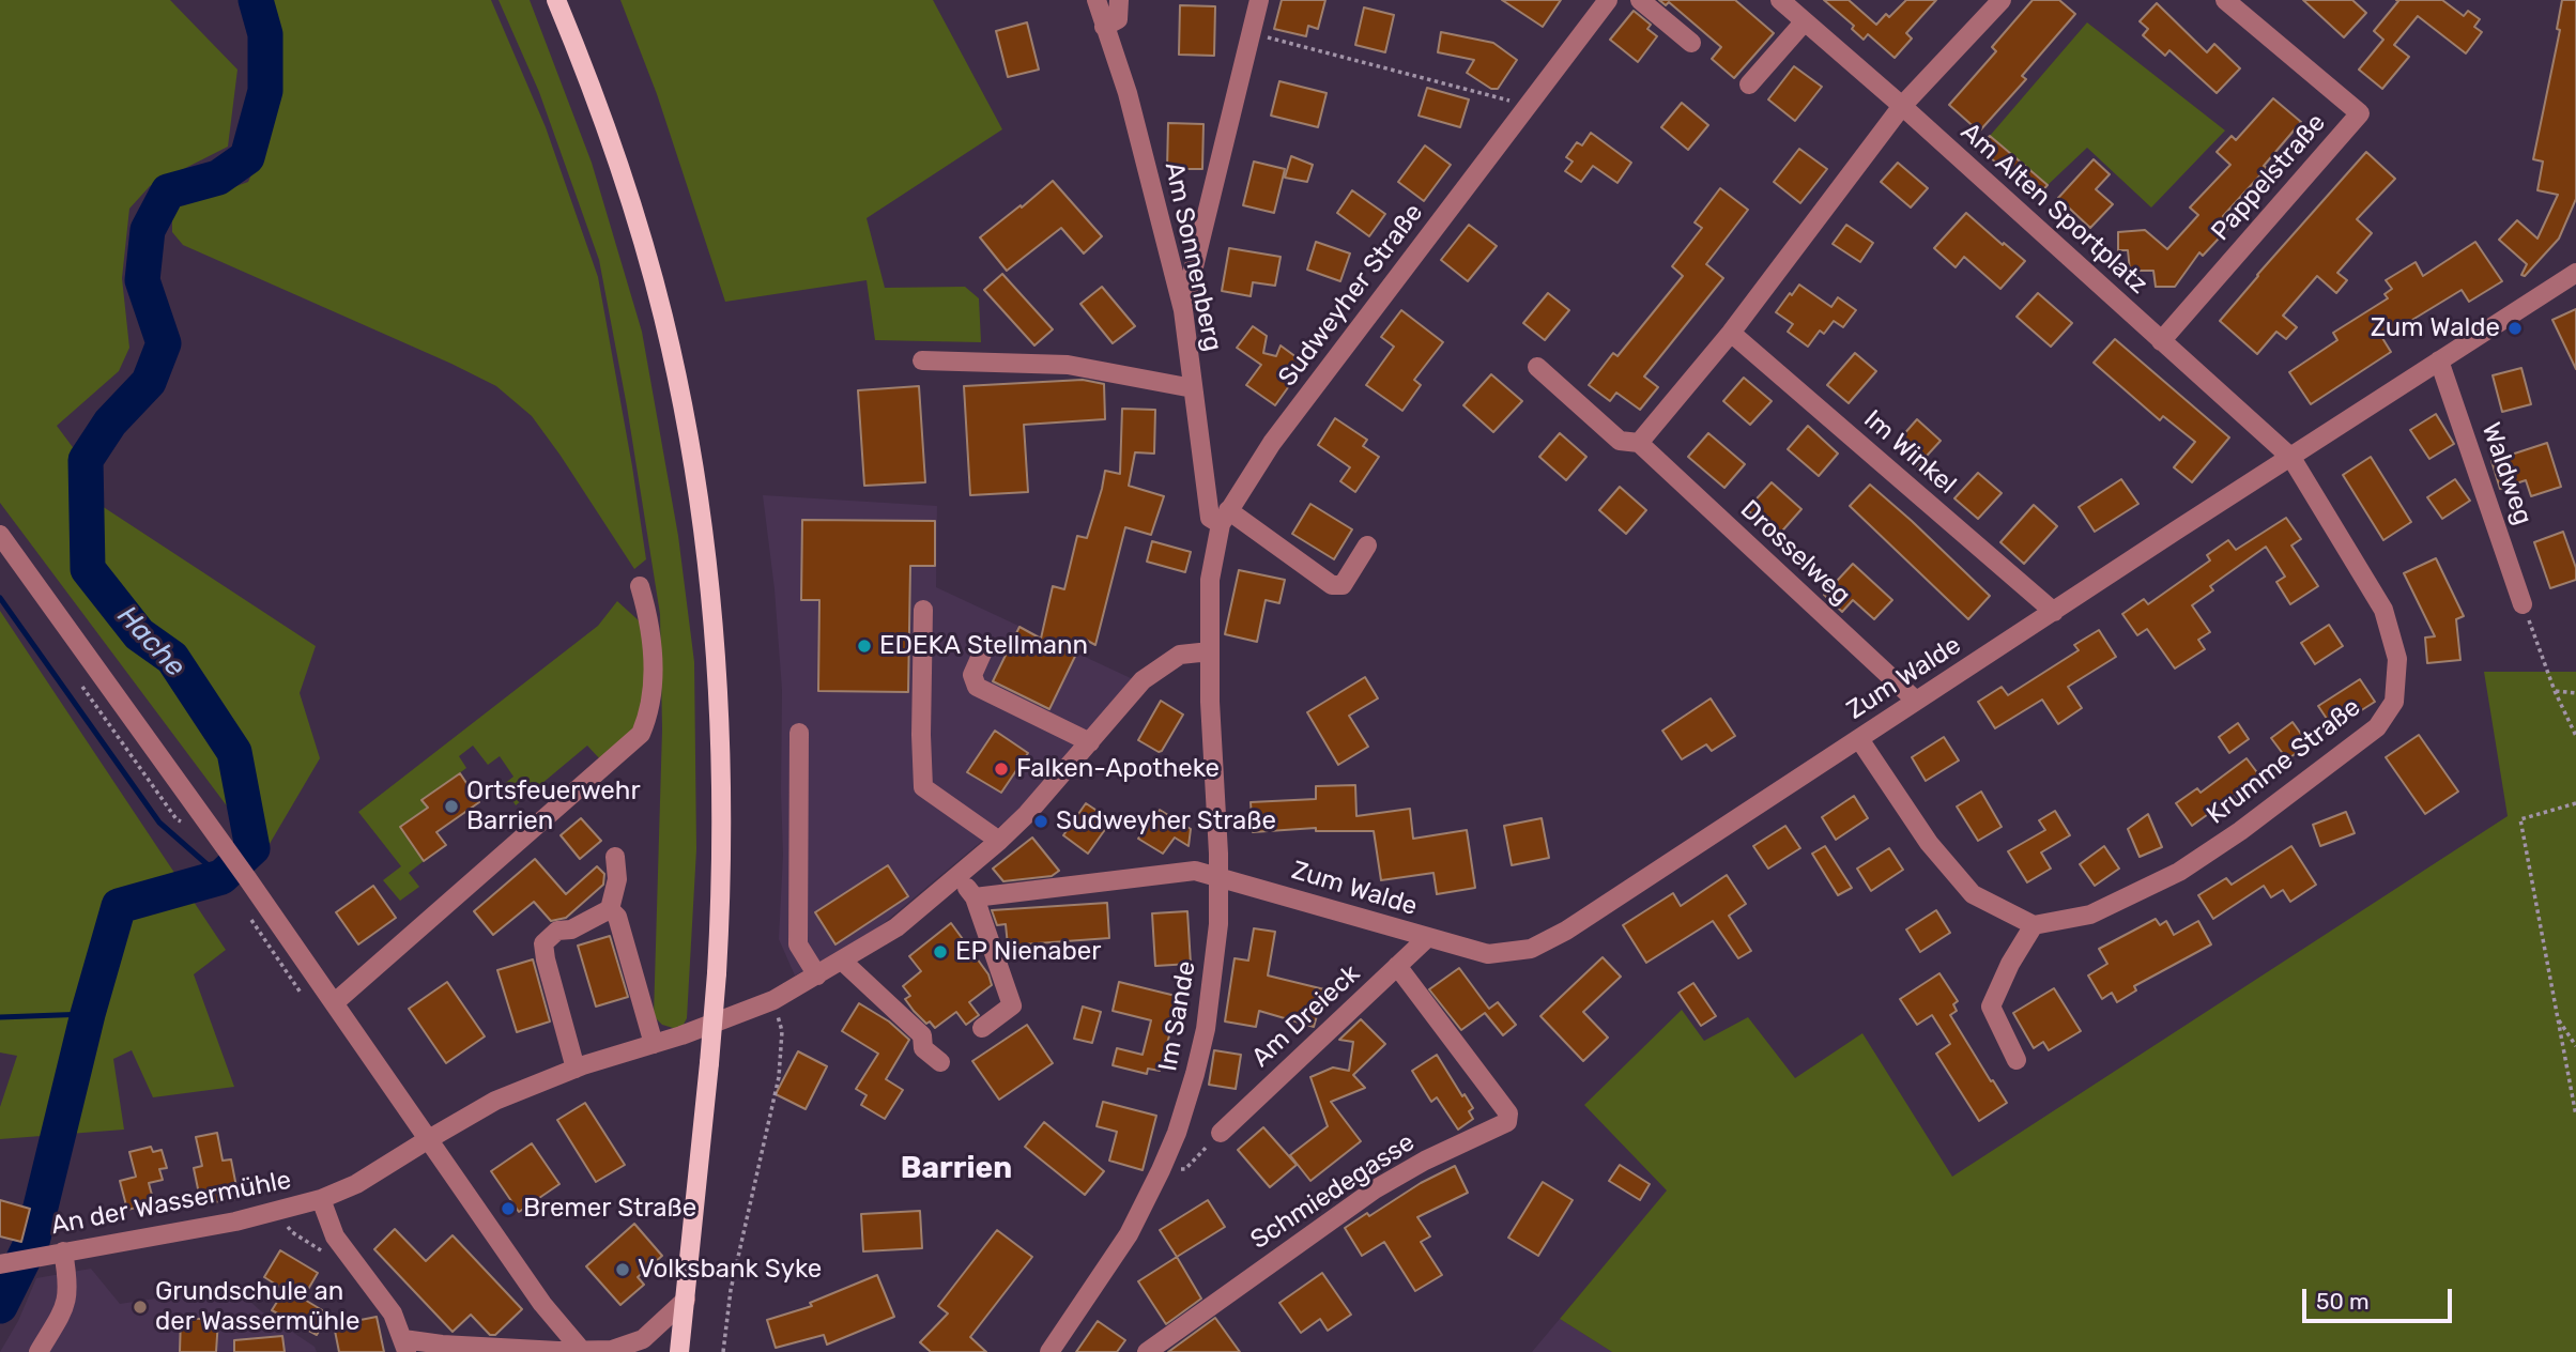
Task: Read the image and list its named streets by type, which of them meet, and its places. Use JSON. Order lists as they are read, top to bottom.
{
  "streets": {
    "street": [
      "Pappelstraße",
      "Am Alten Sportplatz",
      "Am Sonnenberg",
      "Sudweyher Straße",
      "Im Winkel",
      "Waldweg",
      "Drosselweg",
      "Zum Walde",
      "Krumme Straße",
      "Im Sande",
      "Am Dreieck",
      "Schmiedegasse",
      "An der Wassermühle"
    ]
  },
  "crossings": [
    ["Pappelstraße", "Am Alten Sportplatz"],
    ["Am Alten Sportplatz", "Zum Walde"],
    ["Am Alten Sportplatz", "Krumme Straße"],
    ["Am Sonnenberg", "Sudweyher Straße"],
    ["Sudweyher Straße", "Im Sande"],
    ["Im Winkel", "Zum Walde"],
    ["Waldweg", "Zum Walde"],
    ["Drosselweg", "Zum Walde"],
    ["Zum Walde", "Krumme Straße"],
    ["Zum Walde", "Im Sande"],
    ["Zum Walde", "Am Dreieck"],
    ["Am Dreieck", "Schmiedegasse"]
  ],
  "districts": ["Barrien"],
  "water": ["Hache"],
  "places": [
    "Zum Walde",
    "EDEKA Stellmann",
    "Falken-Apotheke",
    "Ortsfeuerwehr Barrien",
    "Sudweyher Straße",
    "EP Nienaber",
    "Bremer Straße",
    "Volksbank Syke",
    "Grundschule an der Wassermühle"
  ],
  "scale_bar": "50 m"
}
